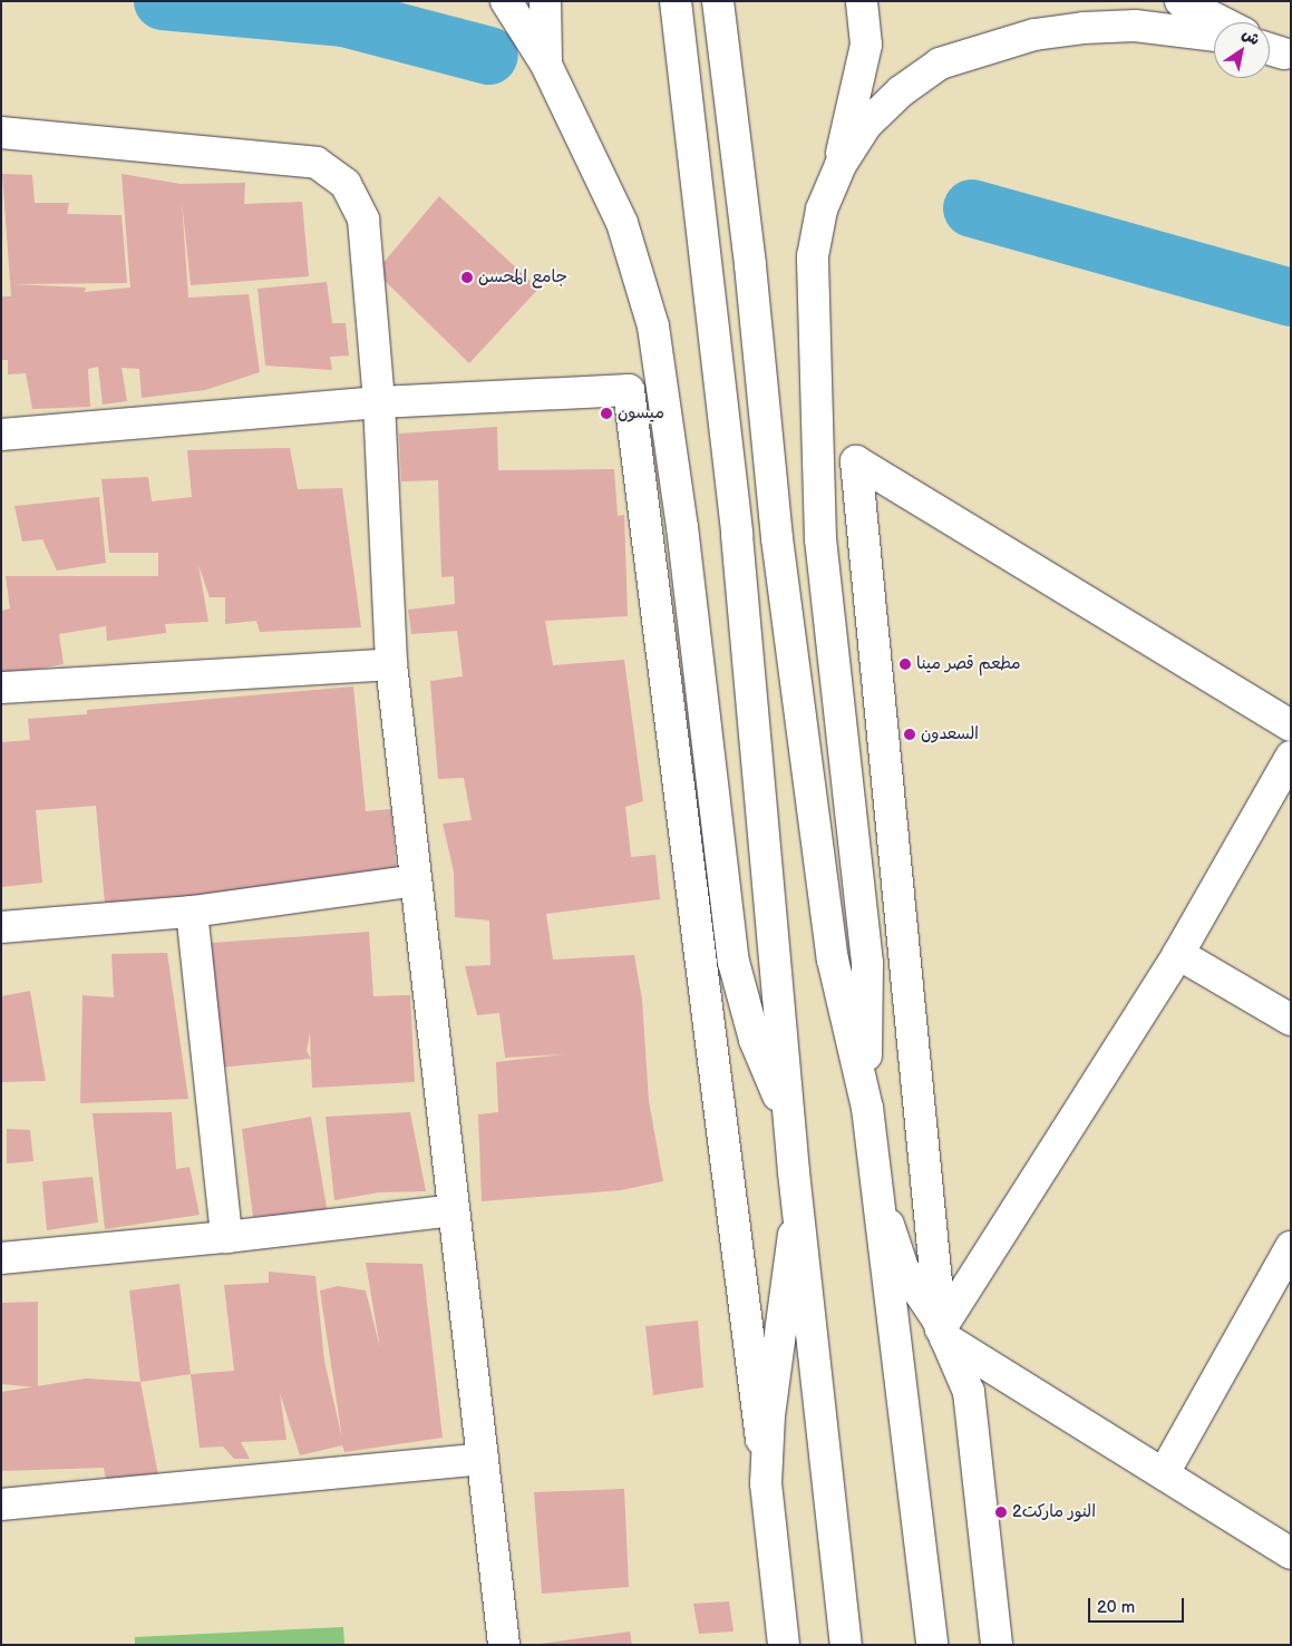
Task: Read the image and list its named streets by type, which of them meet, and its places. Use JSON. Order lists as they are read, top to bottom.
{
  "places": [
    "جامع المحسن",
    "ميسون",
    "مطعم قصر مينا",
    "السعدون",
    "النور ماركت2"
  ],
  "scale_bar": "20 m",
  "north": "top right"
}
